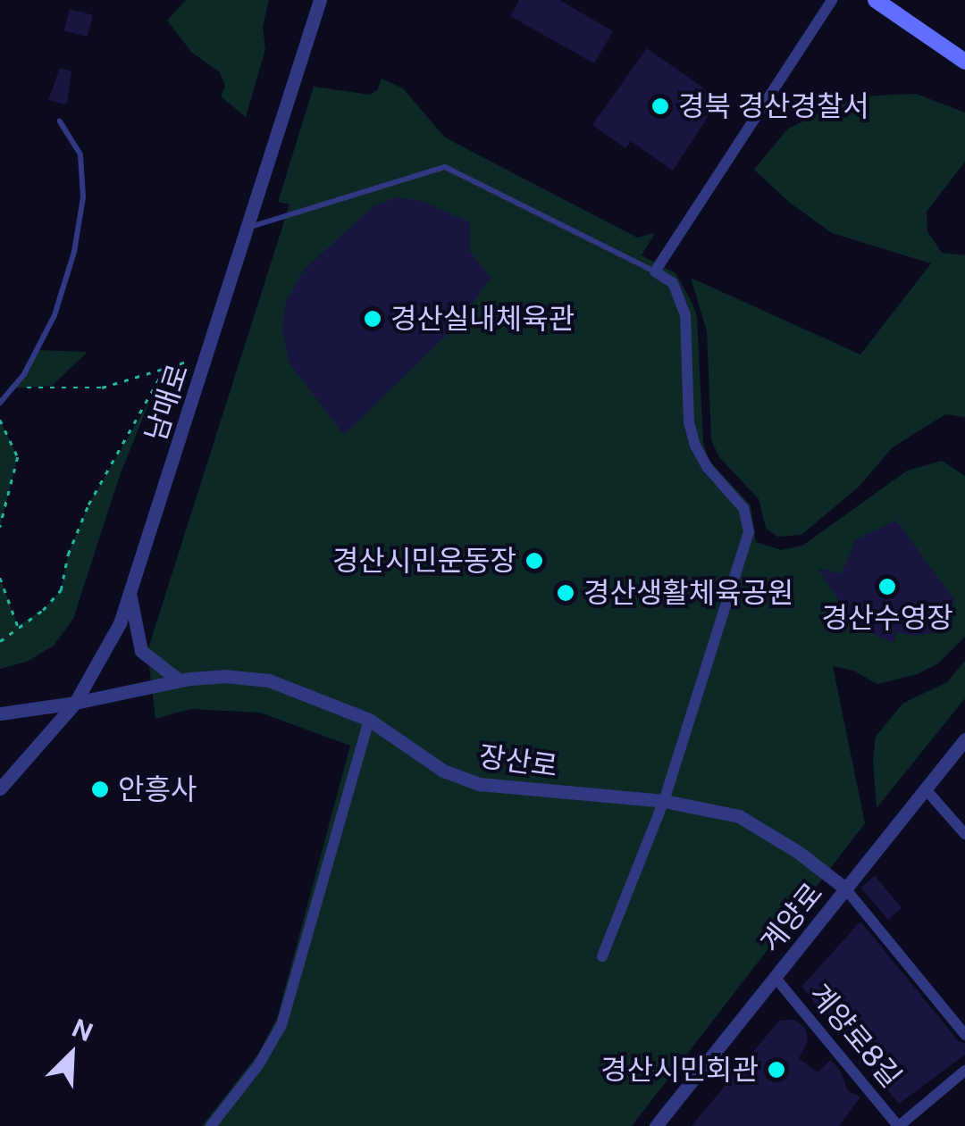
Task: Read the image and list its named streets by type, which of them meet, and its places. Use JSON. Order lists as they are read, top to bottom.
{
  "streets": {
    "street": [
      "남매로",
      "장산로",
      "계양로",
      "계양로8길"
    ]
  },
  "crossings": [
    ["남매로", "장산로"],
    ["장산로", "계양로"],
    ["계양로", "계양로8길"]
  ],
  "places": [
    "경북 경산경찰서",
    "경산실내체육관",
    "경산시민운동장",
    "경산수영장",
    "경산생활체육공원",
    "안흥사",
    "경산시민회관"
  ],
  "north": "top right"
}
